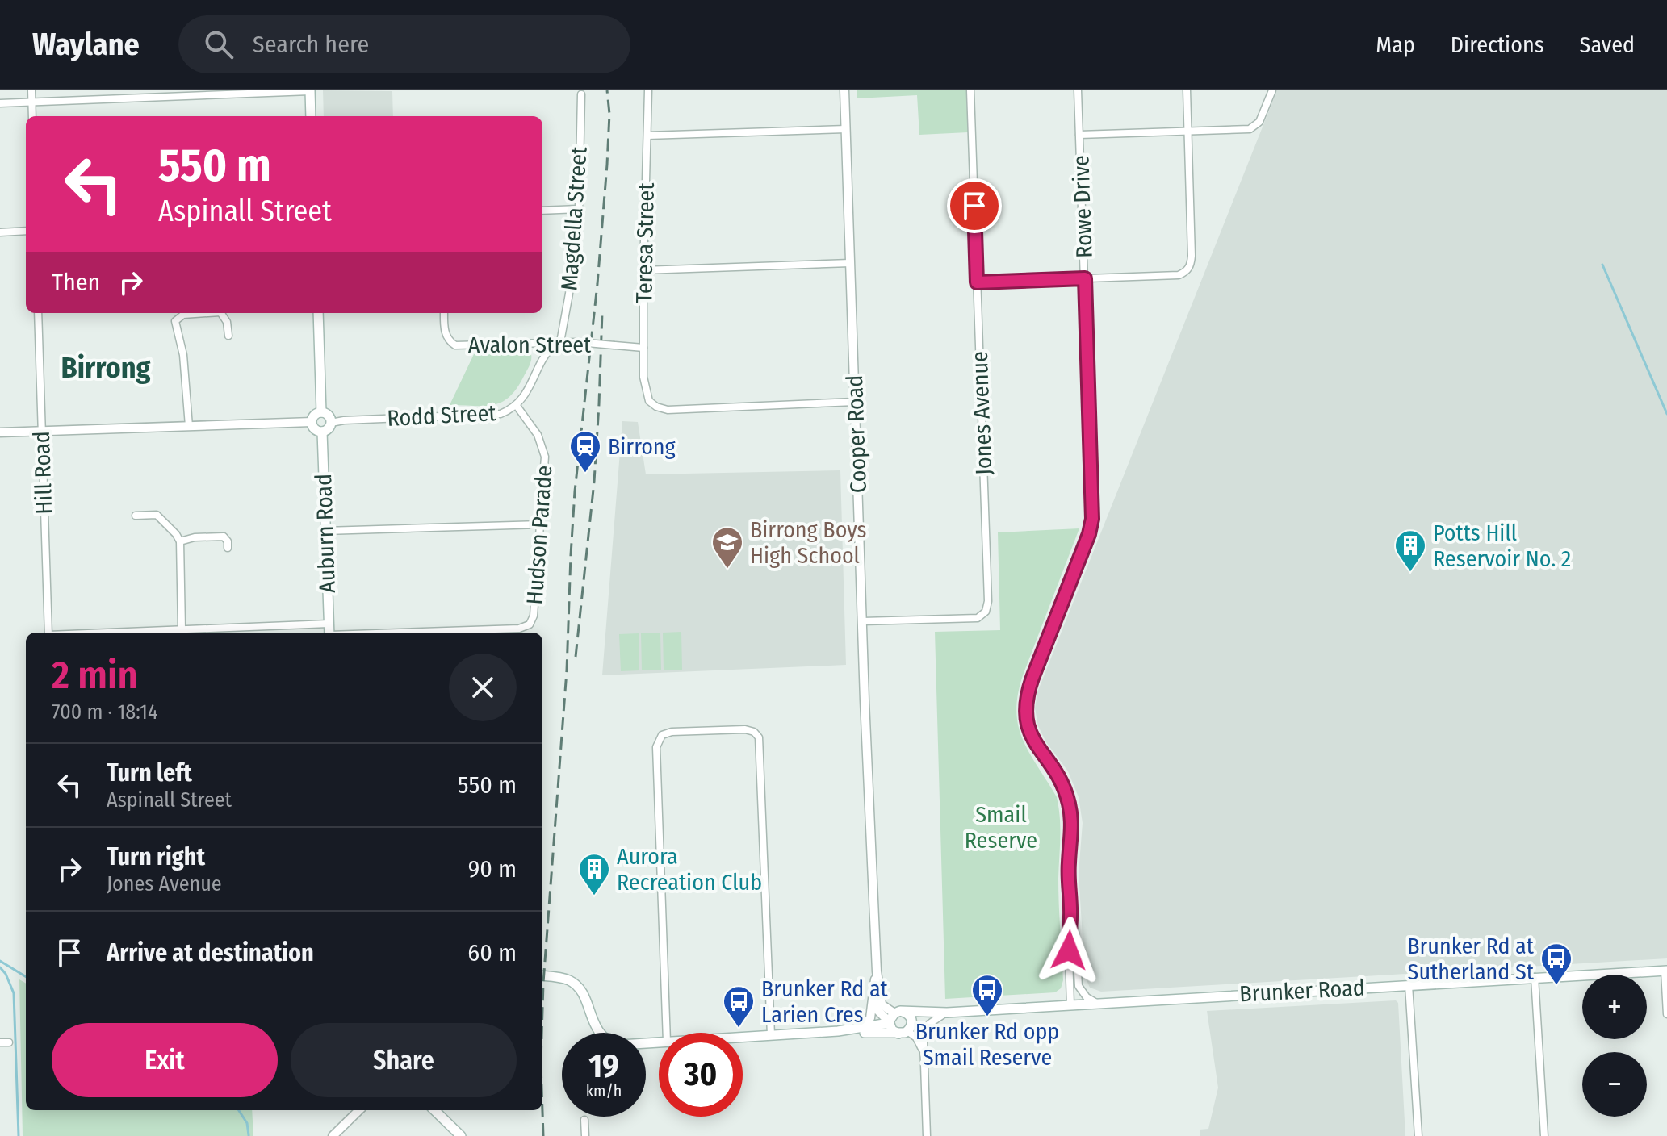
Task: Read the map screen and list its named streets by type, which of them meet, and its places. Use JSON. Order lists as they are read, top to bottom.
{
  "streets": {
    "main road": ["Auburn Road", "Brunker Road"],
    "street": [
      "Rowe Drive",
      "Magdella Street",
      "Teresa Street",
      "Avalon Street",
      "Jones Avenue",
      "Rodd Street",
      "Cooper Road",
      "Hill Road",
      "Hudson Parade"
    ]
  },
  "crossings": [
    ["Rowe Drive", "Brunker Road"],
    ["Magdella Street", "Avalon Street"],
    ["Magdella Street", "Rodd Street"],
    ["Teresa Street", "Avalon Street"],
    ["Teresa Street", "Cooper Road"],
    ["Avalon Street", "Rodd Street"],
    ["Jones Avenue", "Cooper Road"],
    ["Rodd Street", "Auburn Road"],
    ["Rodd Street", "Hudson Parade"]
  ],
  "districts": ["Birrong"],
  "parks": ["Smail Reserve"],
  "places": {
    "station": ["Birrong"],
    "school or university": ["Birrong Boys High School"],
    "building": ["Potts Hill Reservoir No. 2", "Aurora Recreation Club"],
    "bus stop": ["Brunker Rd at Sutherland St", "Brunker Rd opp Smail Reserve", "Brunker Rd at Larien Cres"]
  },
  "page": {
    "header": "Waylane",
    "search": "Search here",
    "nav": ["Map", "Directions", "Saved"],
    "turn": ["550 m", "Aspinall Street"],
    "then": "Then",
    "heading": ["2 min", "700 m · 18:14"],
    "list": [
      {
        "name": "Turn left",
        "note": "Aspinall Street",
        "value": "550 m"
      },
      {
        "name": "Turn right",
        "note": "Jones Avenue",
        "value": "90 m"
      },
      {
        "name": "Arrive at destination",
        "value": "60 m"
      }
    ],
    "map_buttons": ["+", "−"],
    "buttons": ["Exit", "Share"],
    "speed": "19 km/h",
    "limit": "30"
  }
}
